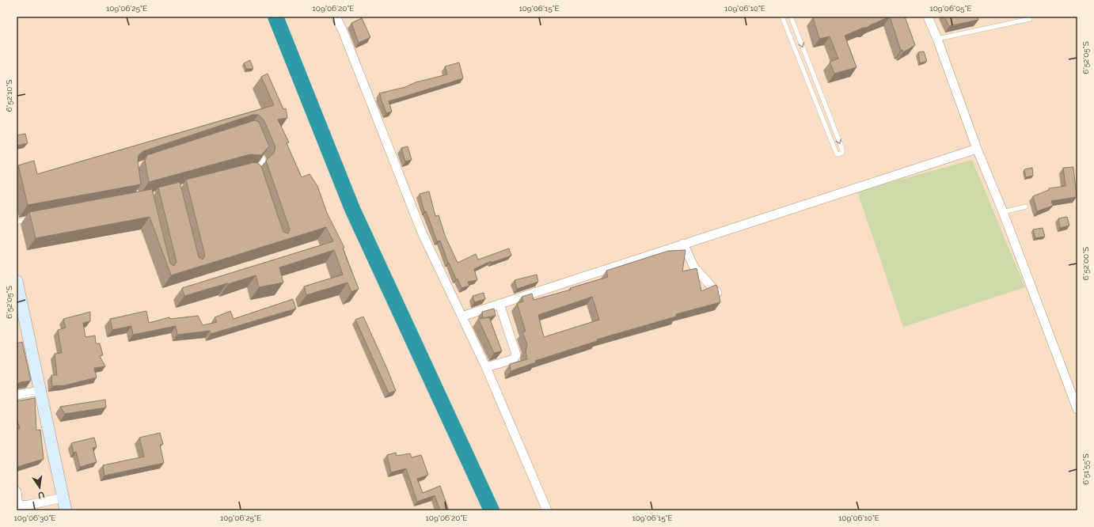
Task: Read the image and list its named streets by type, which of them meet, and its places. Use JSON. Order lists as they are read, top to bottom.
{
  "north": "bottom",
  "coordinates": [
    "109°06'25\"E",
    "109°06'20\"E",
    "109°06'15\"E",
    "109°06'10\"E",
    "109°06'05\"E",
    "6°52'05\"S",
    "6°52'10\"S",
    "6°52'00\"S",
    "6°51'55\"S",
    "109°06'30\"E"
  ]
}
